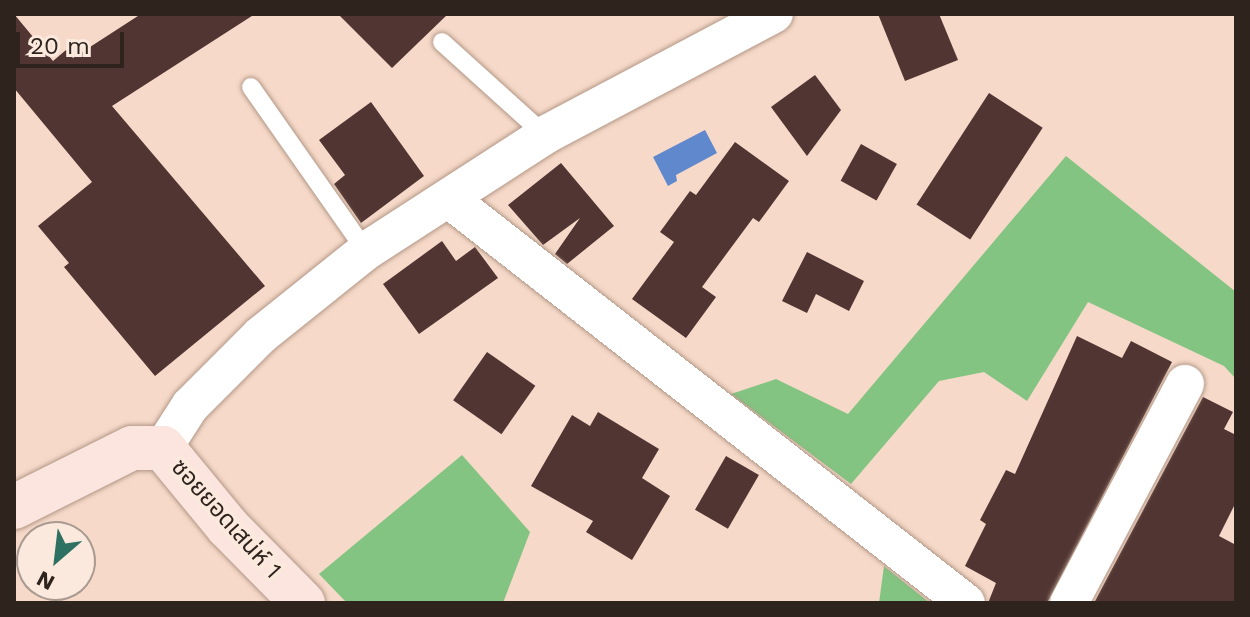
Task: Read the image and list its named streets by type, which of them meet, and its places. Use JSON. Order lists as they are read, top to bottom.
{
  "streets": {
    "street": ["ซอยยอดเสน่ห์ 1"]
  },
  "scale_bar": "20 m",
  "north": "bottom left"
}
